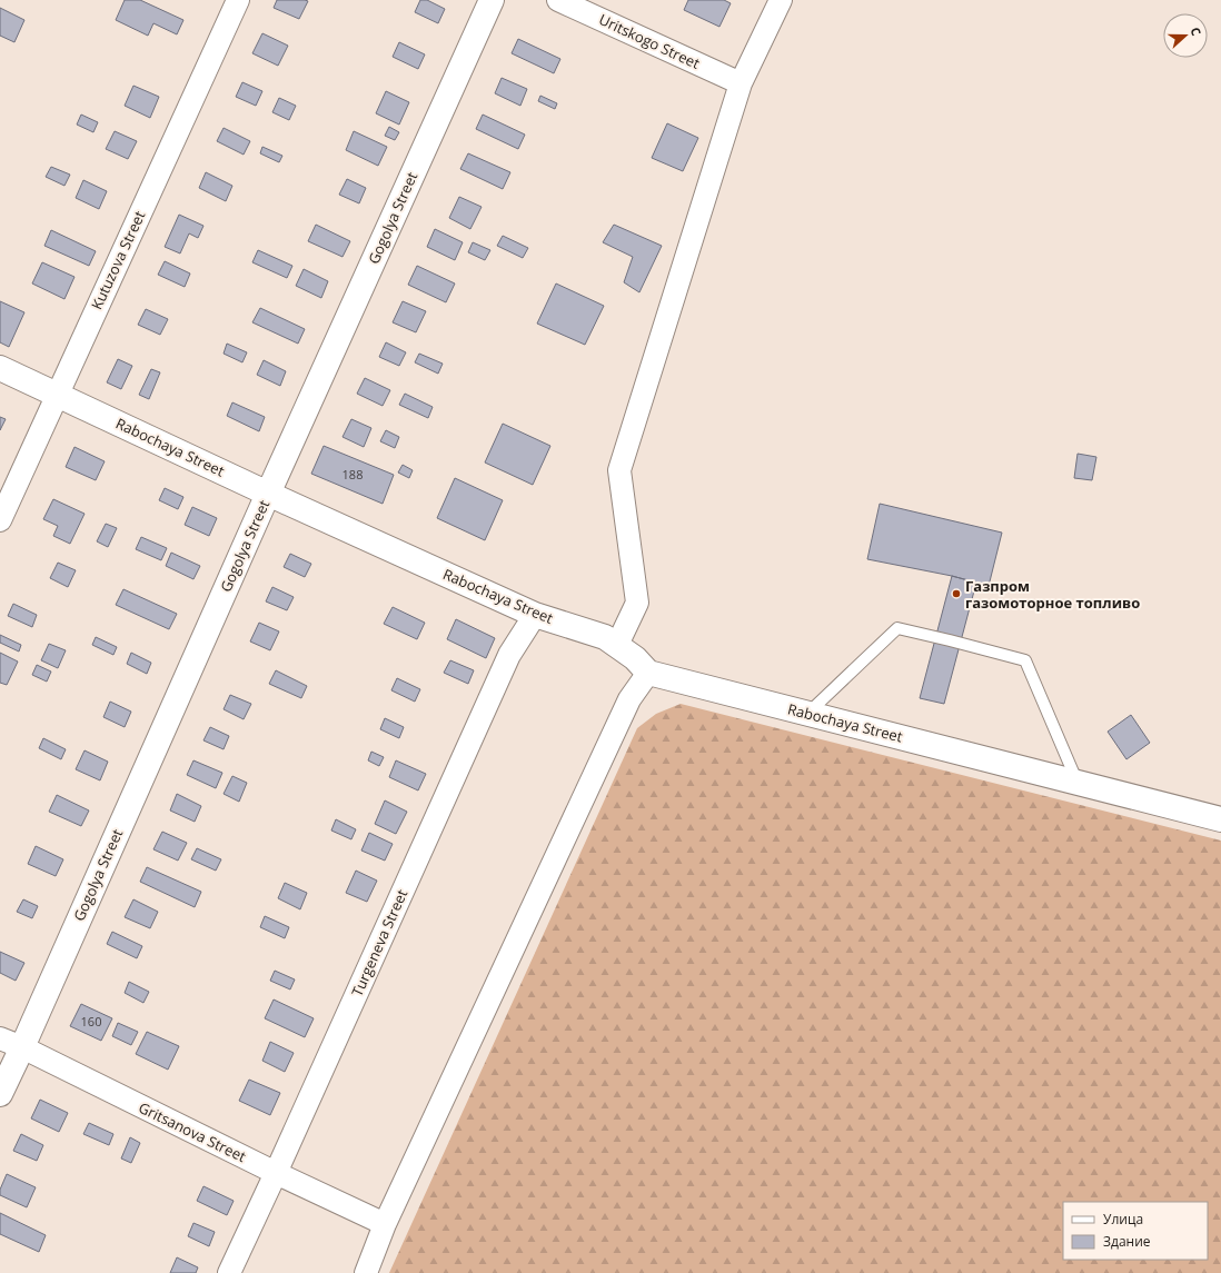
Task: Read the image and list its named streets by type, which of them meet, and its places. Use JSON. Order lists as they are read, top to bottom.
{
  "streets": {
    "street": [
      "Uritskogo Street",
      "Gogolya Street",
      "Kutuzova Street",
      "Rabochaya Street",
      "Turgeneva Street",
      "Gritsanova Street"
    ]
  },
  "crossings": [
    ["Gogolya Street", "Rabochaya Street"],
    ["Gogolya Street", "Gritsanova Street"],
    ["Kutuzova Street", "Rabochaya Street"],
    ["Rabochaya Street", "Turgeneva Street"],
    ["Turgeneva Street", "Gritsanova Street"]
  ],
  "places": ["Газпром газомоторное топливо"],
  "house_numbers": ["188", "160"],
  "legend": ["Улица", "Здание"],
  "north": "right"
}
